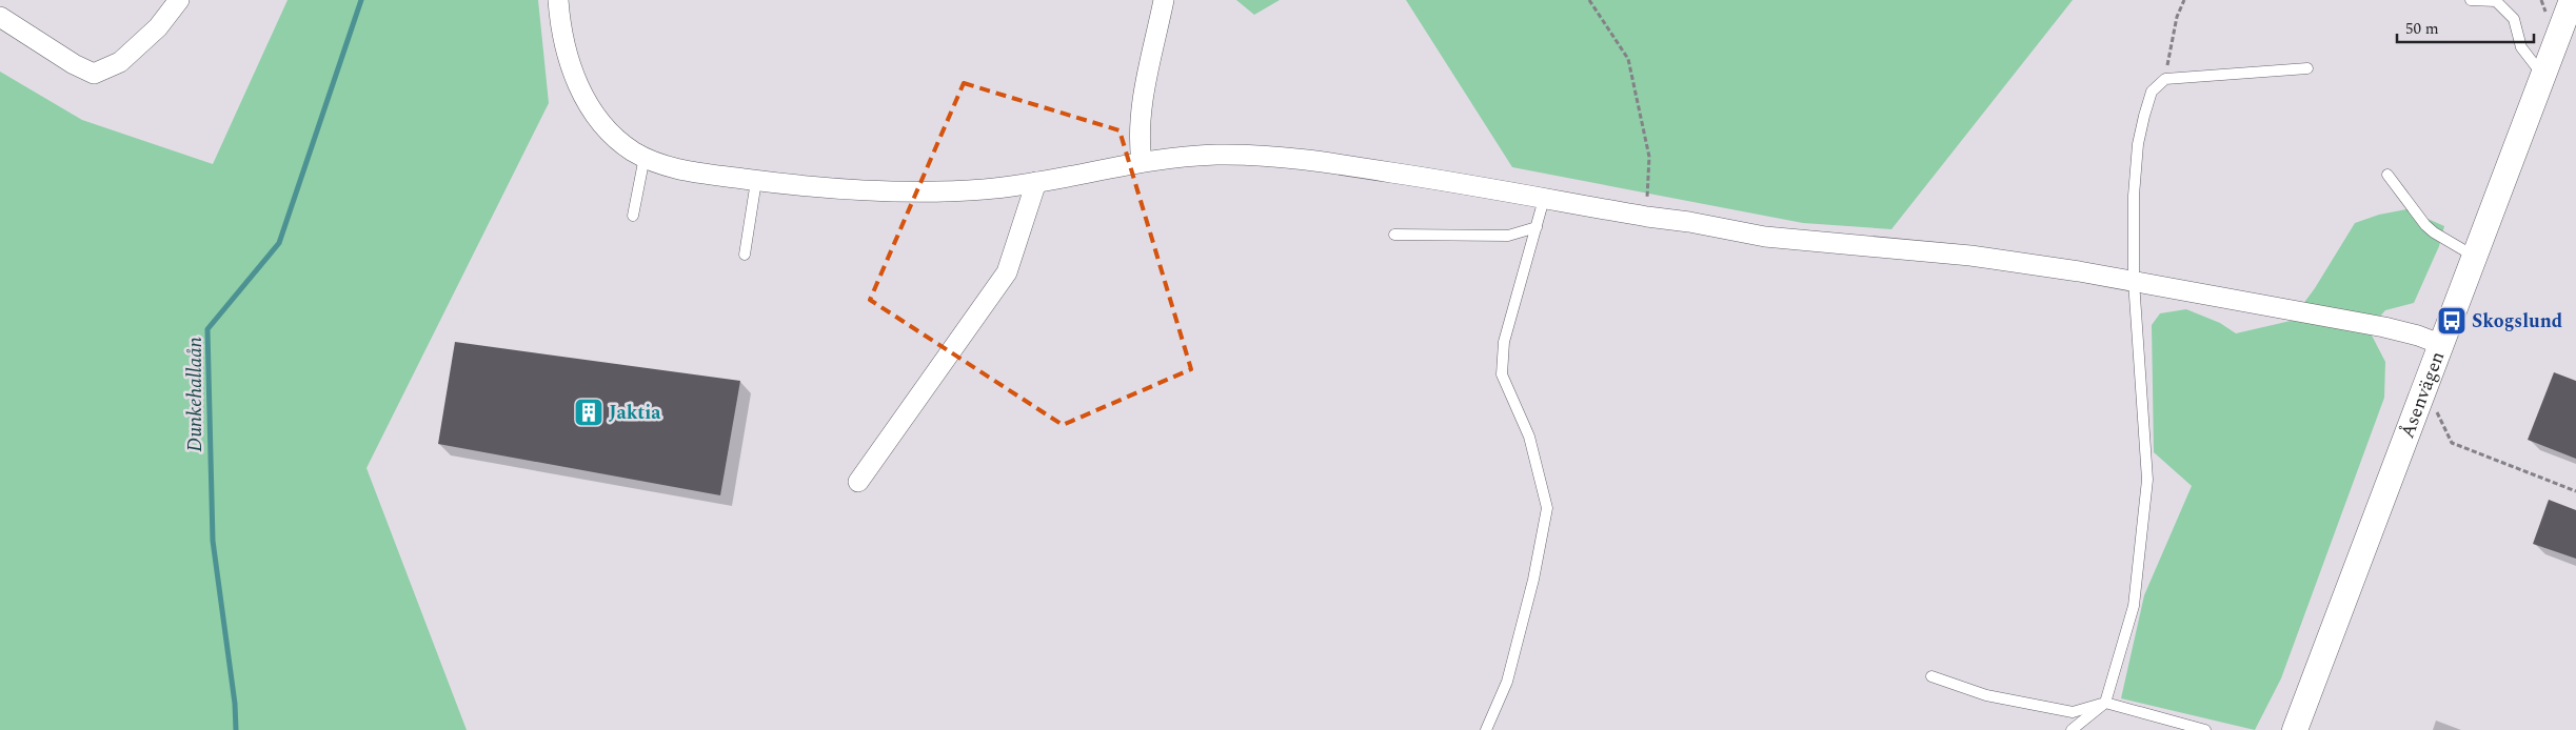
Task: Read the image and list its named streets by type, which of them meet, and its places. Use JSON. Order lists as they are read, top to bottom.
{
  "streets": {
    "street": ["Åsenvägen"]
  },
  "water": ["Dunkehallaån"],
  "places": {
    "bus stop": ["Skogslund"],
    "building": ["Jaktia"]
  },
  "scale_bar": "50 m"
}
